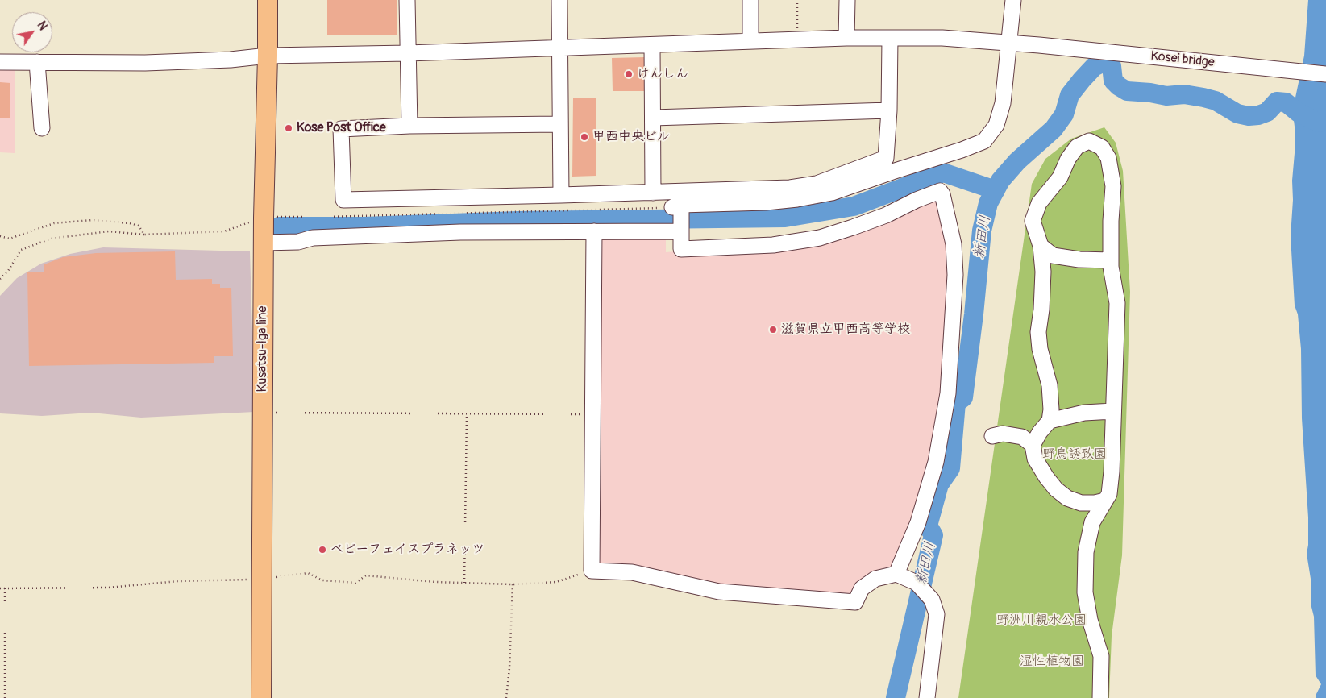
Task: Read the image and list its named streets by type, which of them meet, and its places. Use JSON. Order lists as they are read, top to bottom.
{
  "streets": {
    "main road": ["Kusatsu-Iga line"],
    "street": ["Kosei bridge"]
  },
  "crossings": [
    ["Kosei bridge", "Kusatsu-Iga line"]
  ],
  "water": ["新田川"],
  "parks": ["野鳥誘致園", "野洲川親水公園", "湿性植物園"],
  "places": [
    "けんしん",
    "Kose Post Office",
    "甲西中央ビル",
    "滋賀県立甲西高等学校",
    "ベビーフェイスプラネッツ"
  ],
  "north": "top right"
}
